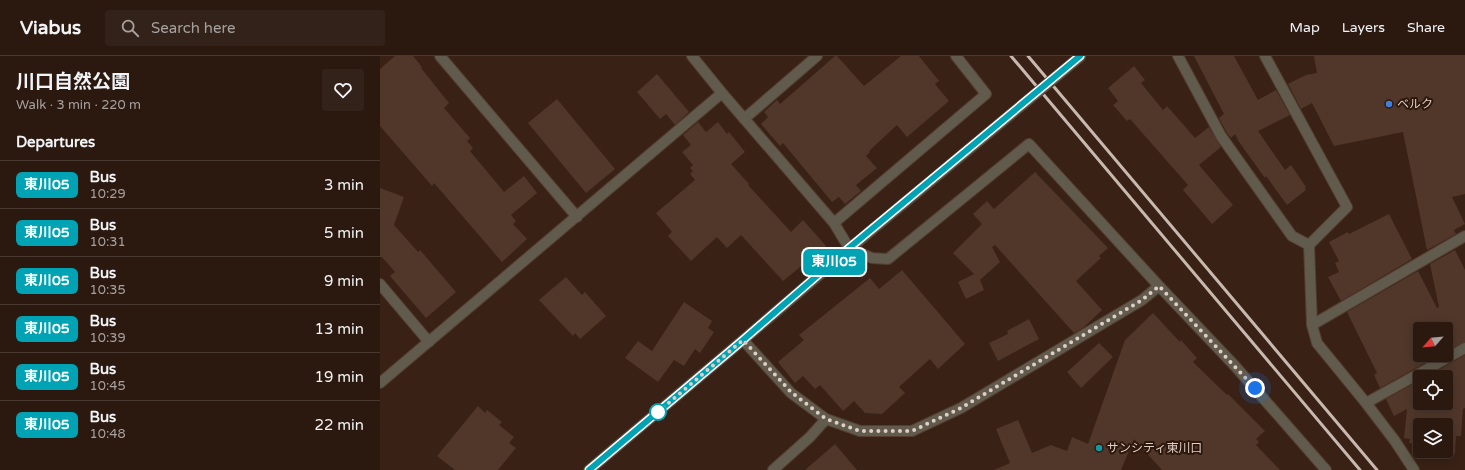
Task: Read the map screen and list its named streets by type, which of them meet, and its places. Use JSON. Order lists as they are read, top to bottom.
{
  "places": ["ベルク", "サンシティ東川口"],
  "lines": ["bus line 東川05"],
  "north": "bottom left",
  "page": {
    "header": "Viabus",
    "search": "Search here",
    "nav": ["Map", "Layers", "Share"],
    "heading": [
      ["川口自然公園", "Walk · 3 min · 220 m"],
      "Departures"
    ],
    "on_map": "東川05",
    "list": [
      {
        "mark": "東川05",
        "name": "Bus",
        "note": "10:29",
        "value": "3 min"
      },
      {
        "mark": "東川05",
        "name": "Bus",
        "note": "10:31",
        "value": "5 min"
      },
      {
        "mark": "東川05",
        "name": "Bus",
        "note": "10:35",
        "value": "9 min"
      },
      {
        "mark": "東川05",
        "name": "Bus",
        "note": "10:39",
        "value": "13 min"
      },
      {
        "mark": "東川05",
        "name": "Bus",
        "note": "10:45",
        "value": "19 min"
      },
      {
        "mark": "東川05",
        "name": "Bus",
        "note": "10:48",
        "value": "22 min"
      }
    ]
  }
}
